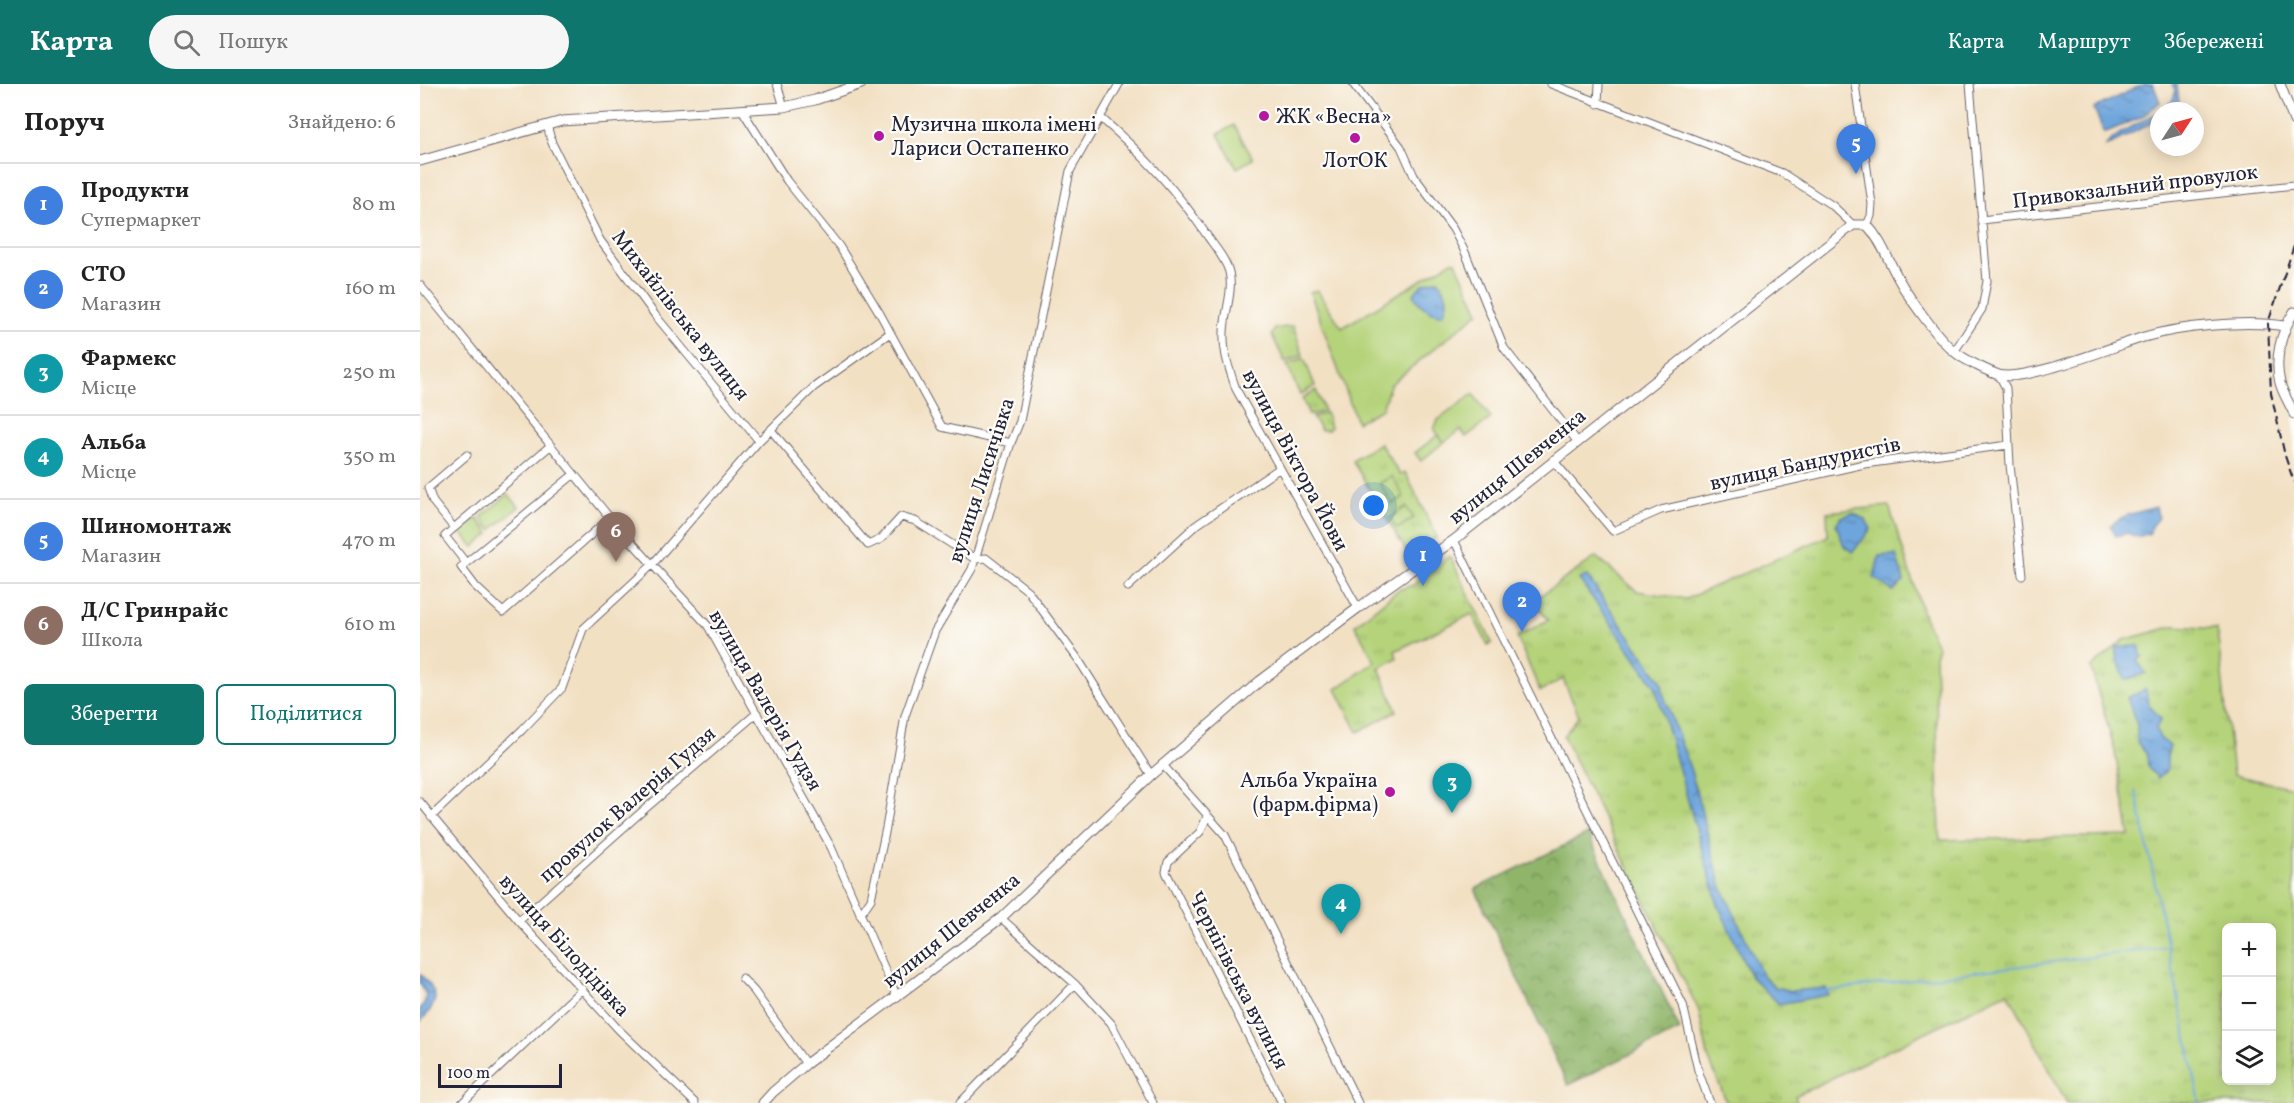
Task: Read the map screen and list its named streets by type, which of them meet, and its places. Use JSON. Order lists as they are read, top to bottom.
{
  "streets": {
    "main road": ["вулиця Шевченка"],
    "street": [
      "Привокзальний провулок",
      "Михайлівська вулиця",
      "вулиця Віктора Йови",
      "вулиця Бандуристів",
      "вулиця Лисичівка",
      "вулиця Валерія Гудзя",
      "провулок Валерія Гудзя",
      "вулиця Білодідівка",
      "Чернігівська вулиця"
    ]
  },
  "crossings": [
    ["вулиця Віктора Йови", "вулиця Шевченка"],
    ["вулиця Віктора Йови", "вулиця Лисичівка"],
    ["вулиця Бандуристів", "вулиця Шевченка"],
    ["вулиця Шевченка", "вулиця Валерія Гудзя"],
    ["вулиця Лисичівка", "вулиця Валерія Гудзя"],
    ["вулиця Валерія Гудзя", "провулок Валерія Гудзя"],
    ["провулок Валерія Гудзя", "вулиця Білодідівка"]
  ],
  "places": [
    "ЖК «Весна»",
    "Музична школа імені Лариси Остапенко",
    "ЛотОК",
    "Альба Україна (фарм.фірма)"
  ],
  "scale_bar": "100 m",
  "north": "top right",
  "page": {
    "header": "Карта",
    "search": "Пошук",
    "nav": ["Карта", "Маршрут", "Збережені"],
    "heading": ["Поруч", "Знайдено: 6"],
    "pins": [
      "5",
      "6",
      "1",
      "2",
      "3",
      "4"
    ],
    "list": [
      {
        "mark": "1",
        "name": "Продукти",
        "note": "Супермаркет",
        "value": "80 m"
      },
      {
        "mark": "2",
        "name": "СТО",
        "note": "Магазин",
        "value": "160 m"
      },
      {
        "mark": "3",
        "name": "Фармекс",
        "note": "Місце",
        "value": "250 m"
      },
      {
        "mark": "4",
        "name": "Альба",
        "note": "Місце",
        "value": "350 m"
      },
      {
        "mark": "5",
        "name": "Шиномонтаж",
        "note": "Магазин",
        "value": "470 m"
      },
      {
        "mark": "6",
        "name": "Д/С Гринрайс",
        "note": "Школа",
        "value": "610 m"
      }
    ],
    "buttons": ["Зберегти", "Поділитися"],
    "map_buttons": ["+", "−"],
    "scale": "100 m"
  }
}
